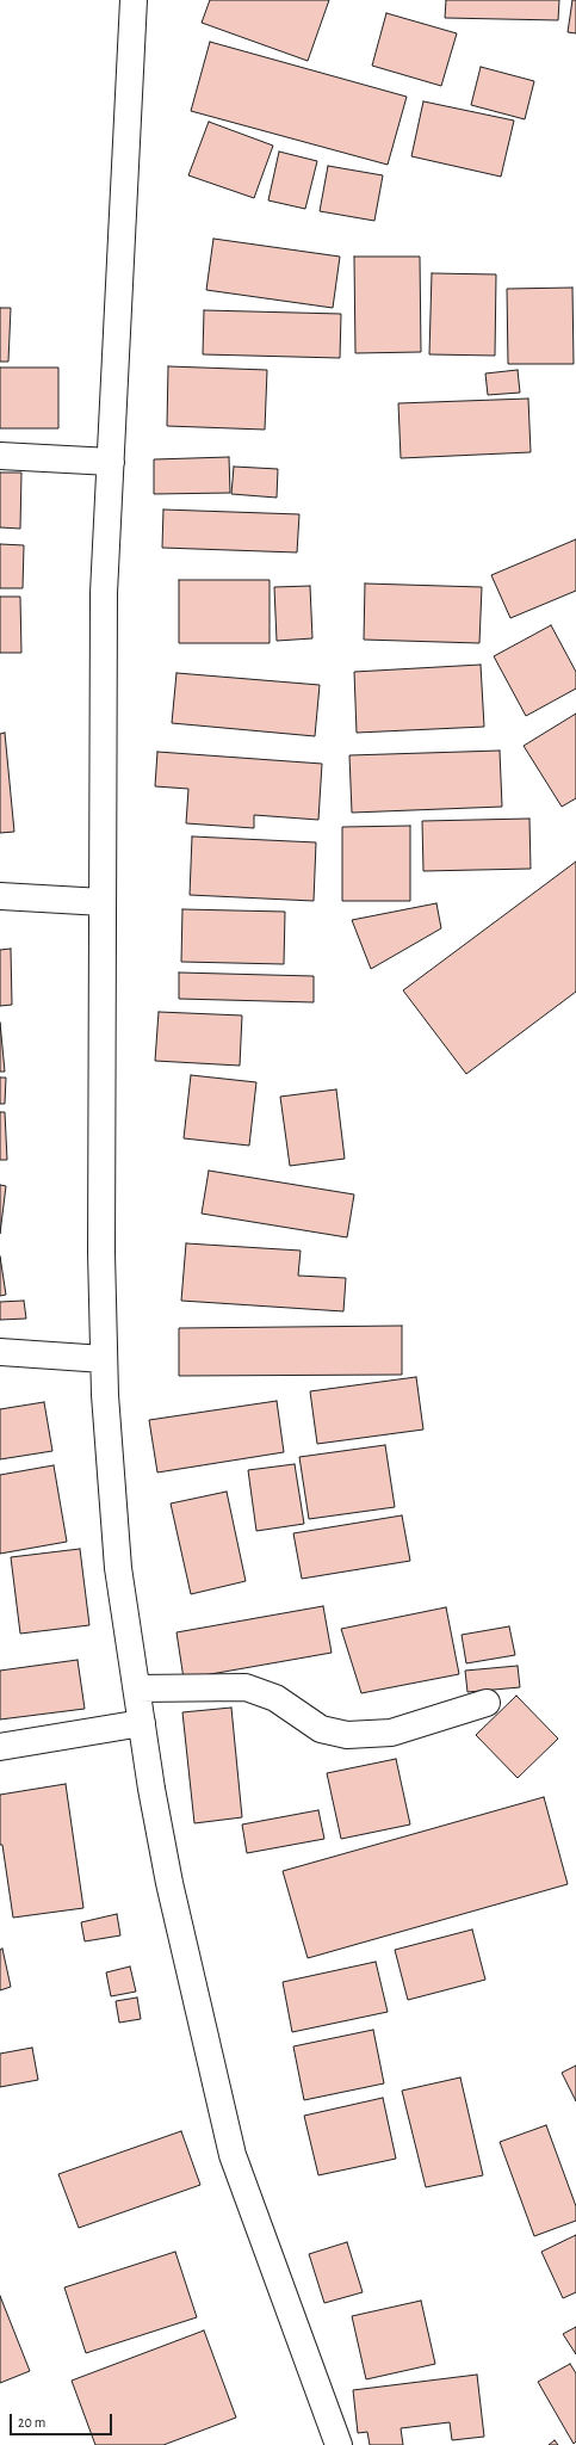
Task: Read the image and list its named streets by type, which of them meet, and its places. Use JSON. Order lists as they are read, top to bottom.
{
  "scale_bar": "20 m"
}
